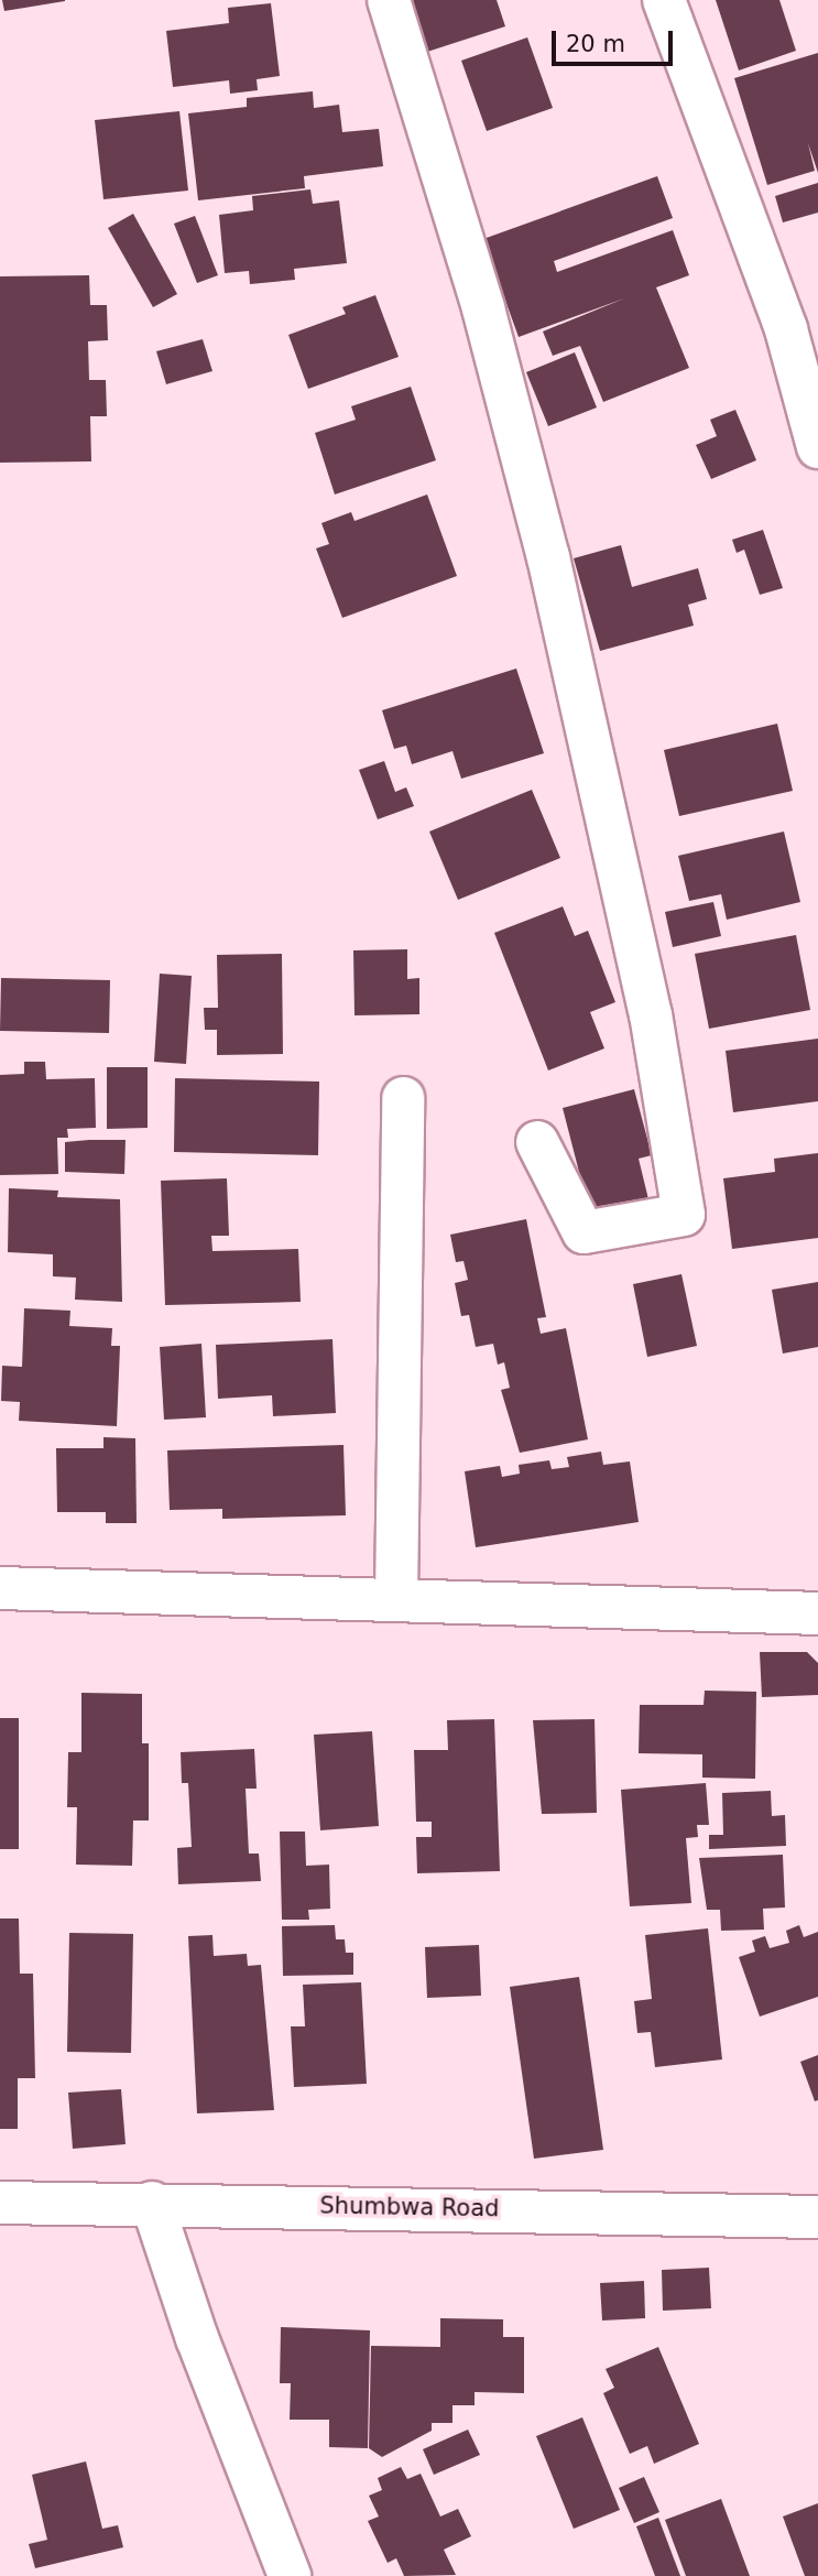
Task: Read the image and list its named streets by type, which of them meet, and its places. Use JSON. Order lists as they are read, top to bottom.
{
  "streets": {
    "street": ["Shumbwa Road"]
  },
  "scale_bar": "20 m"
}
